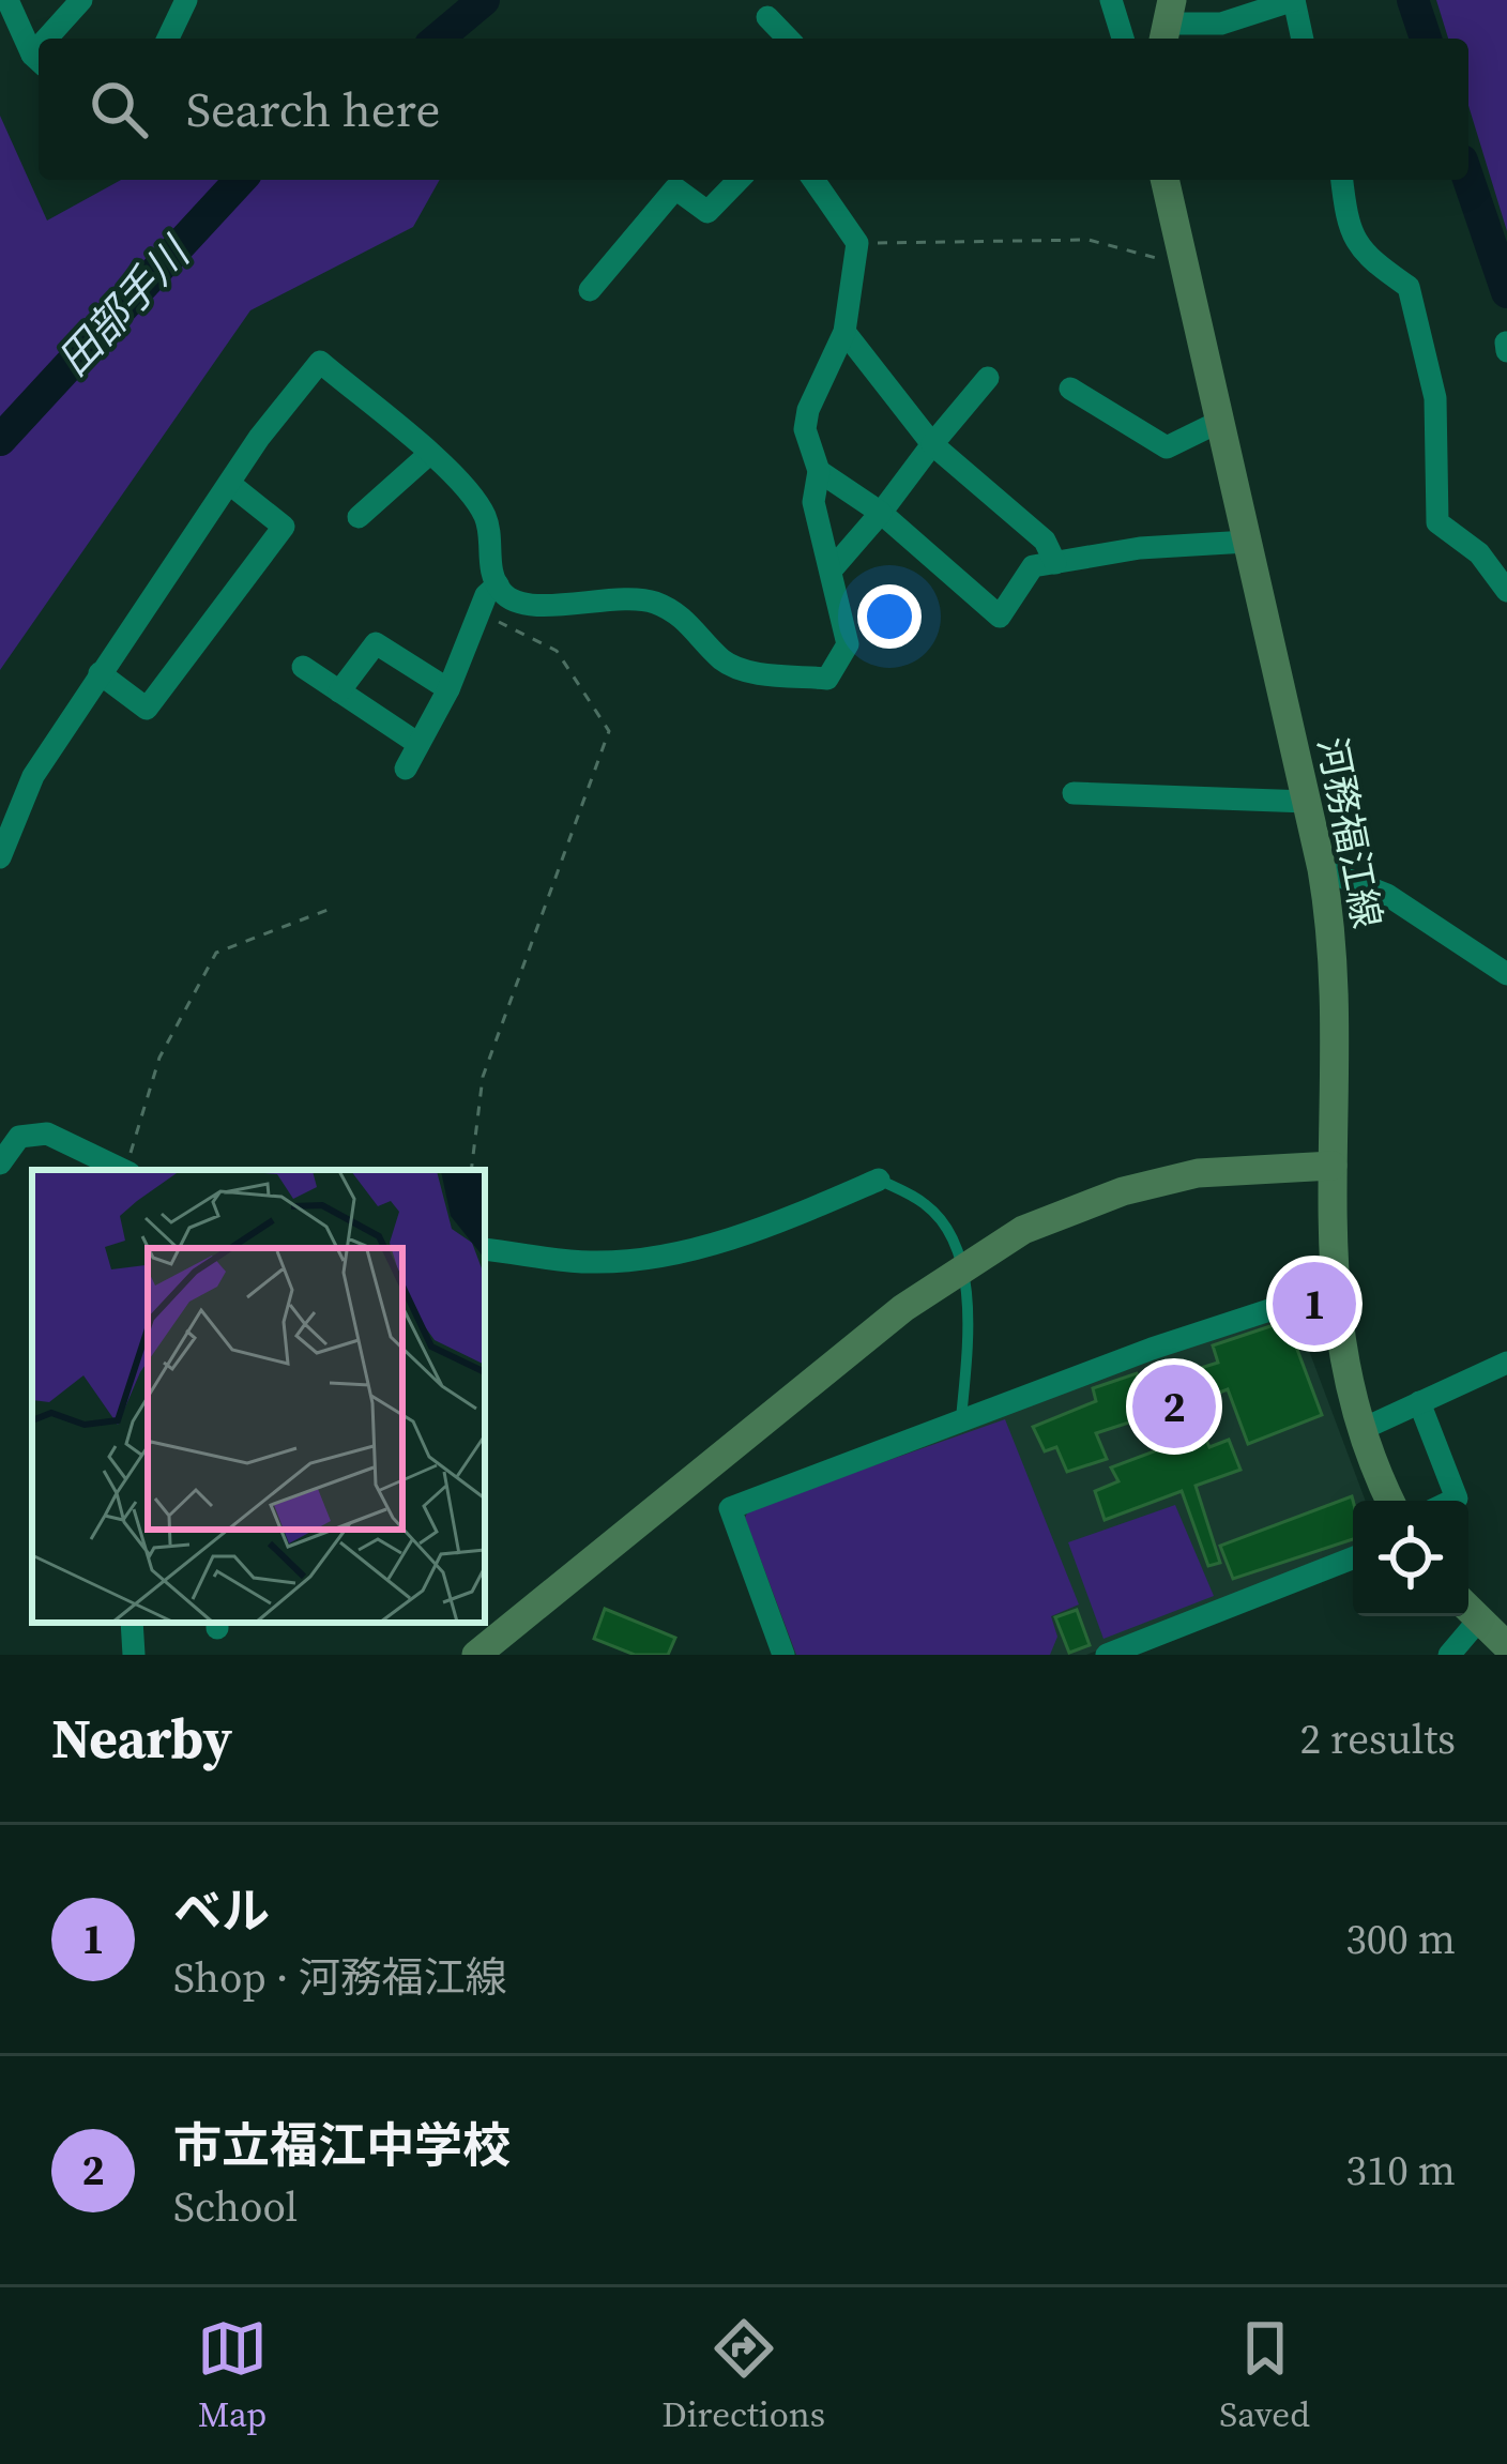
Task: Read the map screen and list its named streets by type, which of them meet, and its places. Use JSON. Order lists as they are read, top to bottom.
{
  "streets": {
    "main road": ["河務福江線"]
  },
  "water": ["田部手川"],
  "page": {
    "search": "Search here",
    "pins": ["1", "2"],
    "heading": ["Nearby", "2 results"],
    "list": [
      {
        "mark": "1",
        "name": "ベル",
        "note": "Shop · 河務福江線",
        "value": "300 m"
      },
      {
        "mark": "2",
        "name": "市立福江中学校",
        "note": "School",
        "value": "310 m"
      }
    ],
    "nav": ["Map", "Directions", "Saved"]
  }
}
